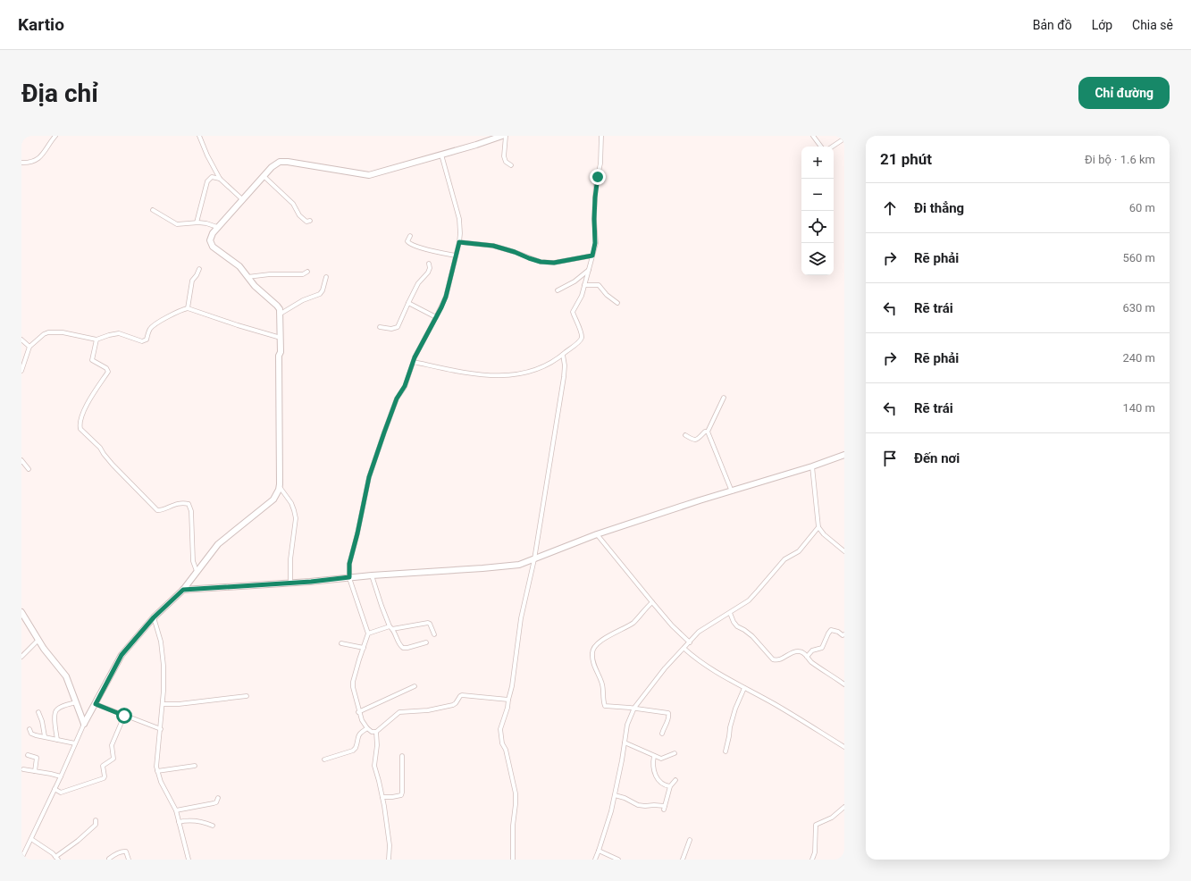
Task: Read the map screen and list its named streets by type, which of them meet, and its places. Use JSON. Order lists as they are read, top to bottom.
{
  "page": {
    "header": "Kartio",
    "nav": ["Bản đồ", "Lớp", "Chia sẻ"],
    "buttons": "Chỉ đường",
    "title": "Địa chỉ",
    "heading": ["21 phút", "Đi bộ · 1.6 km"],
    "map_buttons": ["+", "−"],
    "list": [
      ["Đi thẳng", "60 m"],
      ["Rẽ phải", "560 m"],
      ["Rẽ trái", "630 m"],
      ["Rẽ phải", "240 m"],
      ["Rẽ trái", "140 m"],
      "Đến nơi"
    ]
  }
}
